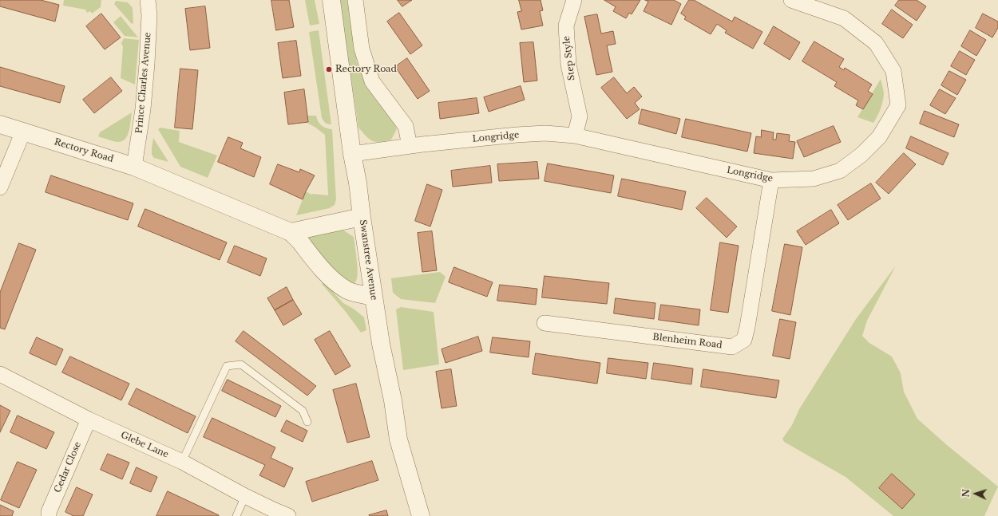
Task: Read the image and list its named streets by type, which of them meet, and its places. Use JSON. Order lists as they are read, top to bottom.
{
  "streets": {
    "street": [
      "Step Style",
      "Prince Charles Avenue",
      "Longridge",
      "Rectory Road",
      "Swanstree Avenue",
      "Blenheim Road",
      "Glebe Lane",
      "Cedar Close"
    ]
  },
  "crossings": [
    ["Step Style", "Longridge"],
    ["Prince Charles Avenue", "Rectory Road"],
    ["Longridge", "Swanstree Avenue"],
    ["Longridge", "Blenheim Road"],
    ["Rectory Road", "Swanstree Avenue"],
    ["Glebe Lane", "Cedar Close"]
  ],
  "places": ["Rectory Road"],
  "north": "left"
}
